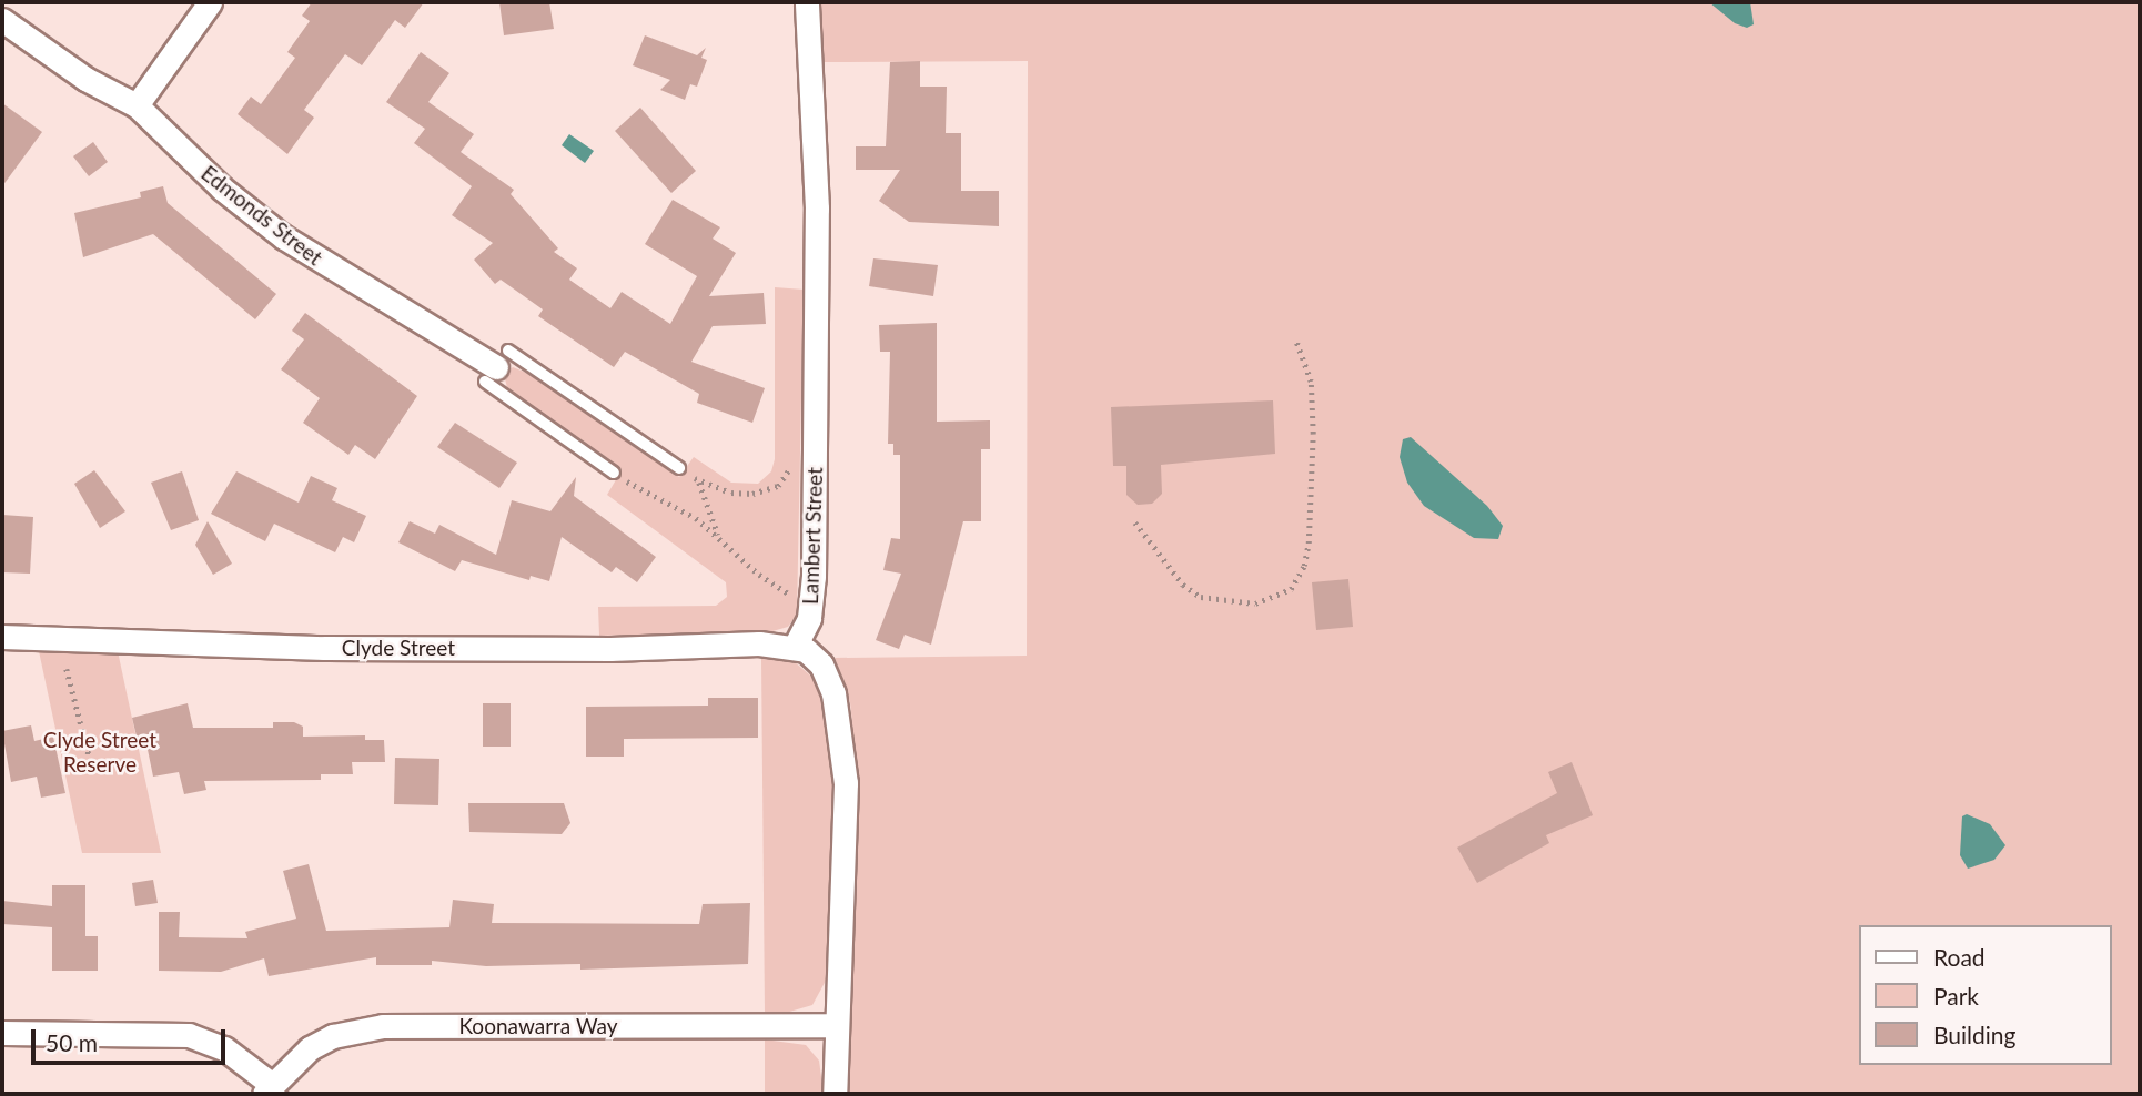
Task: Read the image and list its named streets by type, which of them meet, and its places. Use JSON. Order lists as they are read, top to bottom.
{
  "streets": {
    "street": [
      "Edmonds Street",
      "Lambert Street",
      "Clyde Street",
      "Koonawarra Way"
    ]
  },
  "crossings": [
    ["Lambert Street", "Clyde Street"]
  ],
  "parks": ["Clyde Street Reserve"],
  "legend": ["Road", "Park", "Building"],
  "scale_bar": "50 m"
}
